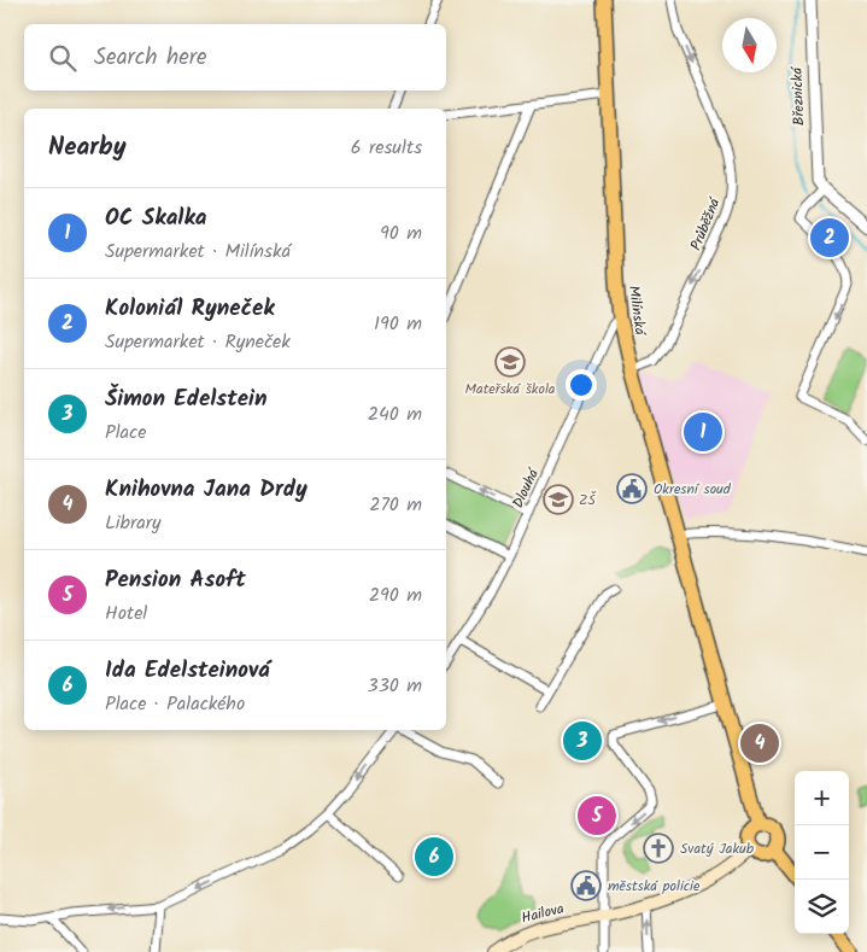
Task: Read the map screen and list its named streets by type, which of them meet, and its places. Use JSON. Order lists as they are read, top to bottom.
{
  "streets": {
    "main road": ["Milínská", "Hailova"],
    "street": ["Březnická", "Průběžná", "Dlouhá"]
  },
  "crossings": [
    ["Průběžná", "Milínská"],
    ["Milínská", "Dlouhá"],
    ["Milínská", "Hailova"]
  ],
  "one_way": ["Průběžná"],
  "places": {
    "school or university": ["Mateřská škola", "ZŠ"],
    "public building": ["Okresní soud", "městská policie"],
    "church": ["Svatý Jakub"]
  },
  "north": "bottom",
  "page": {
    "search": "Search here",
    "heading": ["Nearby", "6 results"],
    "list": [
      {
        "mark": "1",
        "name": "OC Skalka",
        "note": "Supermarket · Milínská",
        "value": "90 m"
      },
      {
        "mark": "2",
        "name": "Koloniál Ryneček",
        "note": "Supermarket · Ryneček",
        "value": "190 m"
      },
      {
        "mark": "3",
        "name": "Šimon Edelstein",
        "note": "Place",
        "value": "240 m"
      },
      {
        "mark": "4",
        "name": "Knihovna Jana Drdy",
        "note": "Library",
        "value": "270 m"
      },
      {
        "mark": "5",
        "name": "Pension Asoft",
        "note": "Hotel",
        "value": "290 m"
      },
      {
        "mark": "6",
        "name": "Ida Edelsteinová",
        "note": "Place · Palackého",
        "value": "330 m"
      }
    ],
    "pins": [
      "2",
      "1",
      "3",
      "4",
      "5",
      "6"
    ],
    "map_buttons": ["+", "−"]
  }
}
